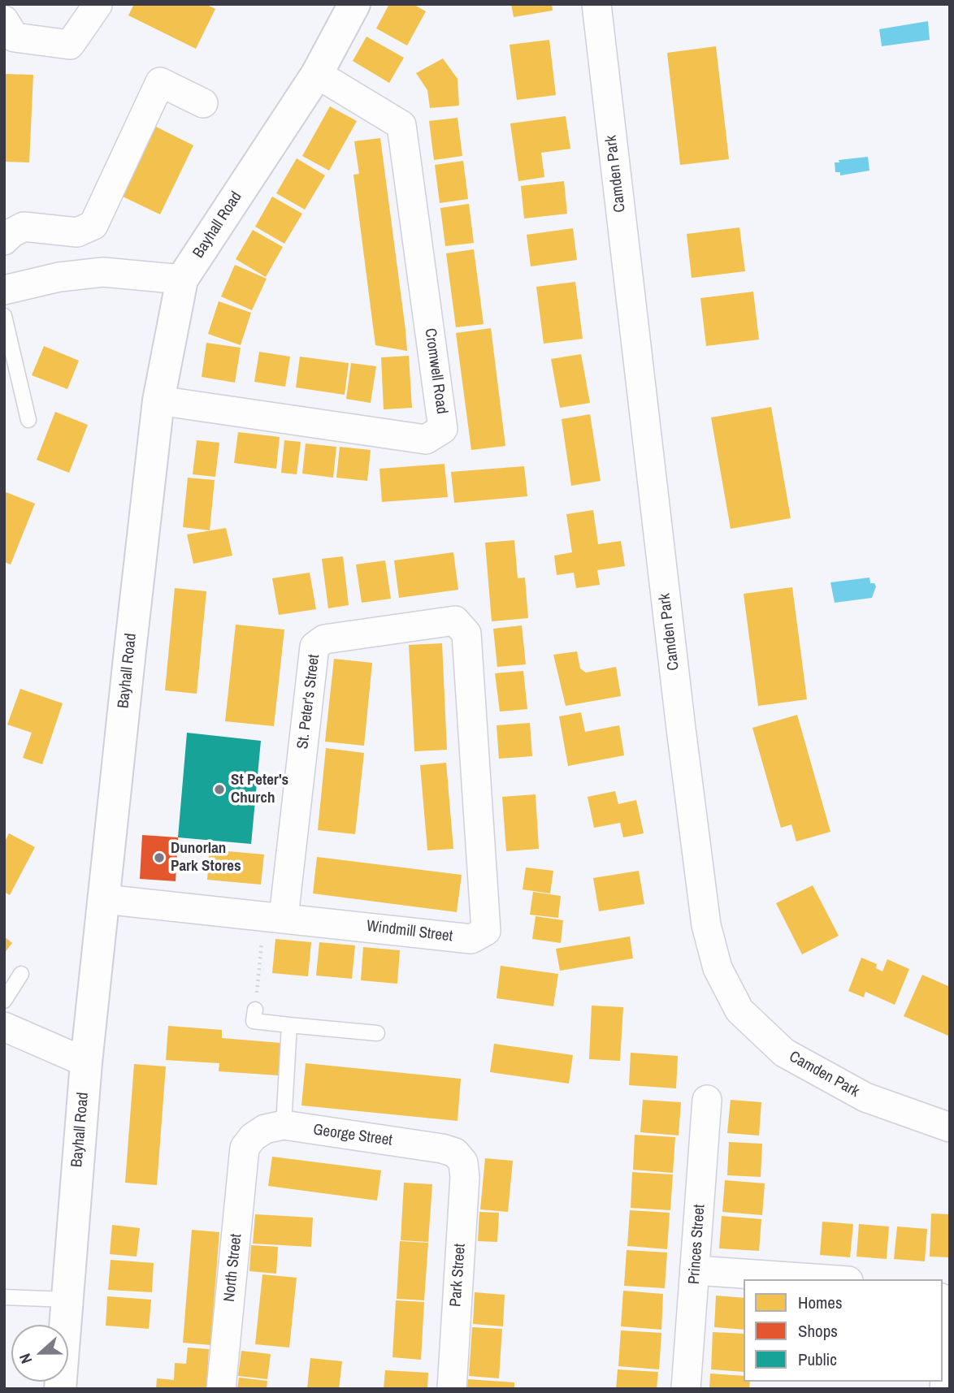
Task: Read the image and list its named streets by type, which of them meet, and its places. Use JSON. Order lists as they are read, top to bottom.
{
  "streets": {
    "street": [
      "Camden Park",
      "Bayhall Road",
      "Cromwell Road",
      "St. Peter's Street",
      "Windmill Street",
      "George Street",
      "Princes Street",
      "North Street",
      "Park Street"
    ]
  },
  "crossings": [
    ["Bayhall Road", "Cromwell Road"],
    ["Bayhall Road", "Windmill Street"],
    ["St. Peter's Street", "Windmill Street"],
    ["George Street", "North Street"],
    ["George Street", "Park Street"]
  ],
  "places": ["St Peter's Church", "Dunorlan Park Stores"],
  "legend": ["Homes", "Shops", "Public"],
  "north": "left"
}
